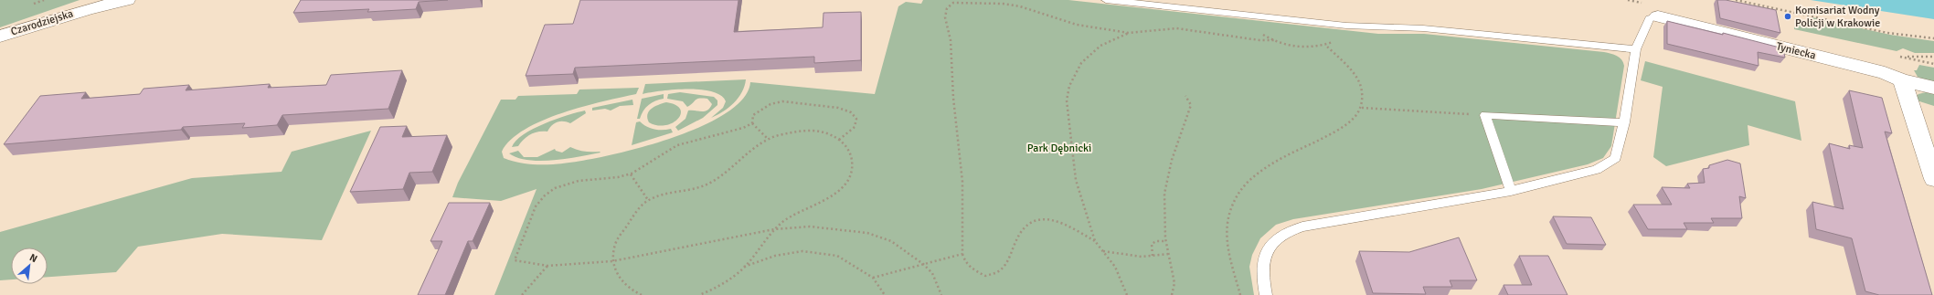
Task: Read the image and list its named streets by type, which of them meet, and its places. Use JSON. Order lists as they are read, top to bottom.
{
  "streets": {
    "street": ["Czarodziejska", "Tyniecka"]
  },
  "parks": ["Park Dębnicki"],
  "places": ["Komisariat Wodny Policji w Krakowie"],
  "north": "top right"
}
